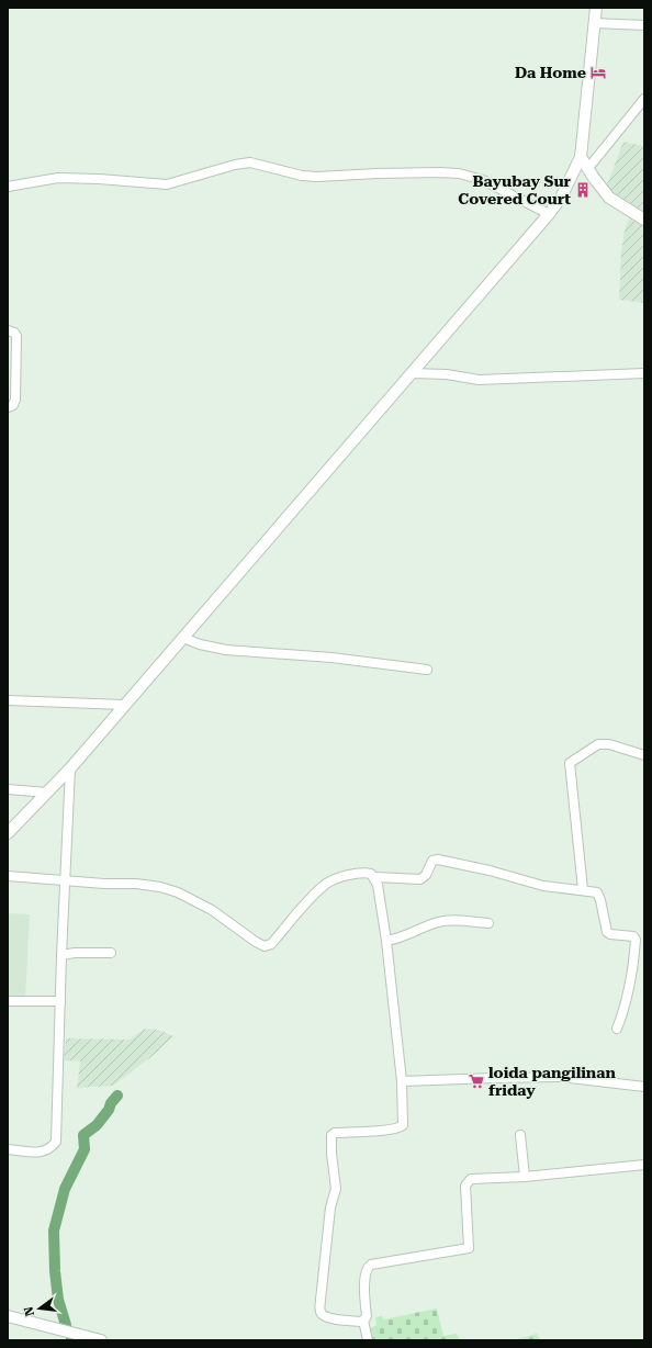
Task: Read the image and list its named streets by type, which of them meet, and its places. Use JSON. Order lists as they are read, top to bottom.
{
  "places": {
    "hotel": ["Da Home"],
    "building": ["Bayubay Sur Covered Court"],
    "supermarket": ["loida pangilinan friday"]
  },
  "north": "left"
}
